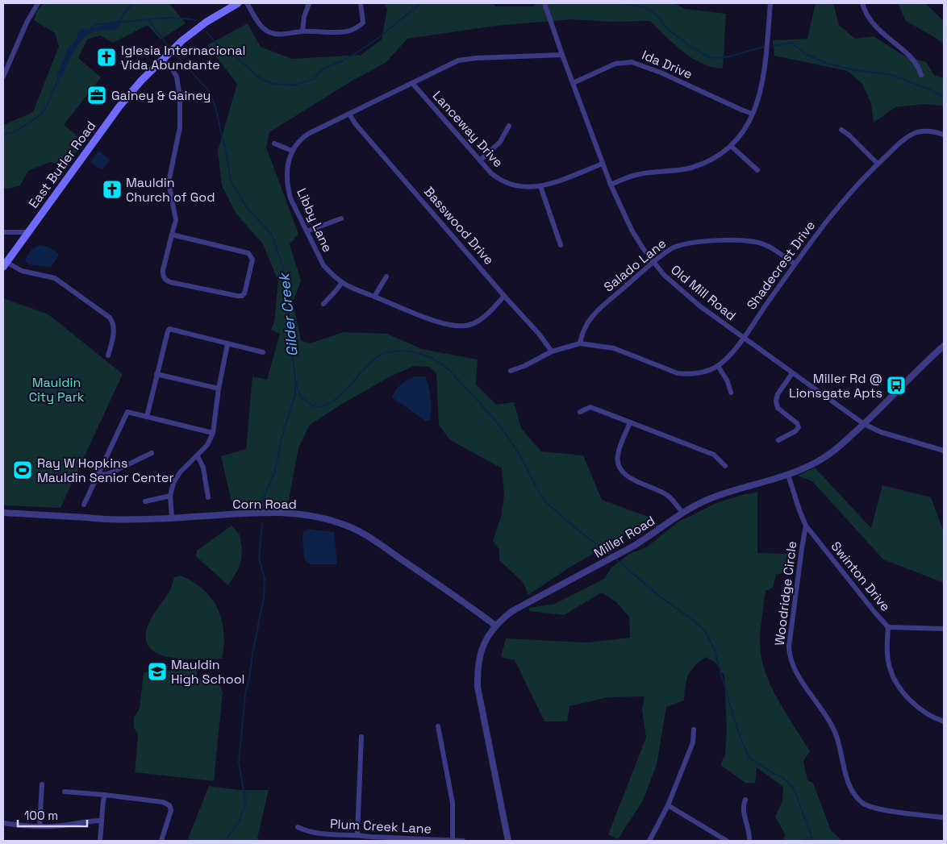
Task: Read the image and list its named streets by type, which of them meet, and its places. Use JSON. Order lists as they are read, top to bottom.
{
  "streets": {
    "main road": ["East Butler Road"],
    "street": [
      "Ida Drive",
      "Lanceway Drive",
      "Libby Lane",
      "Basswood Drive",
      "Salado Lane",
      "Shadecrest Drive",
      "Old Mill Road",
      "Corn Road",
      "Miller Road",
      "Swinton Drive",
      "Woodridge Circle",
      "Plum Creek Lane"
    ]
  },
  "crossings": [
    ["Ida Drive", "Old Mill Road"],
    ["Lanceway Drive", "Old Mill Road"],
    ["Libby Lane", "Basswood Drive"],
    ["Basswood Drive", "Shadecrest Drive"],
    ["Salado Lane", "Shadecrest Drive"],
    ["Salado Lane", "Old Mill Road"],
    ["Shadecrest Drive", "Old Mill Road"],
    ["Old Mill Road", "Miller Road"],
    ["Corn Road", "Miller Road"],
    ["Miller Road", "Swinton Drive"],
    ["Swinton Drive", "Woodridge Circle"]
  ],
  "water": ["Gilder Creek"],
  "parks": ["Mauldin City Park"],
  "places": {
    "church": ["Iglesia Internacional Vida Abundante", "Mauldin Church of God"],
    "office": ["Gainey & Gainey"],
    "bus stop": ["Miller Rd @ Lionsgate Apts"],
    "sports": ["Ray W Hopkins Mauldin Senior Center"],
    "school or university": ["Mauldin High School"]
  },
  "scale_bar": "100 m"
}
